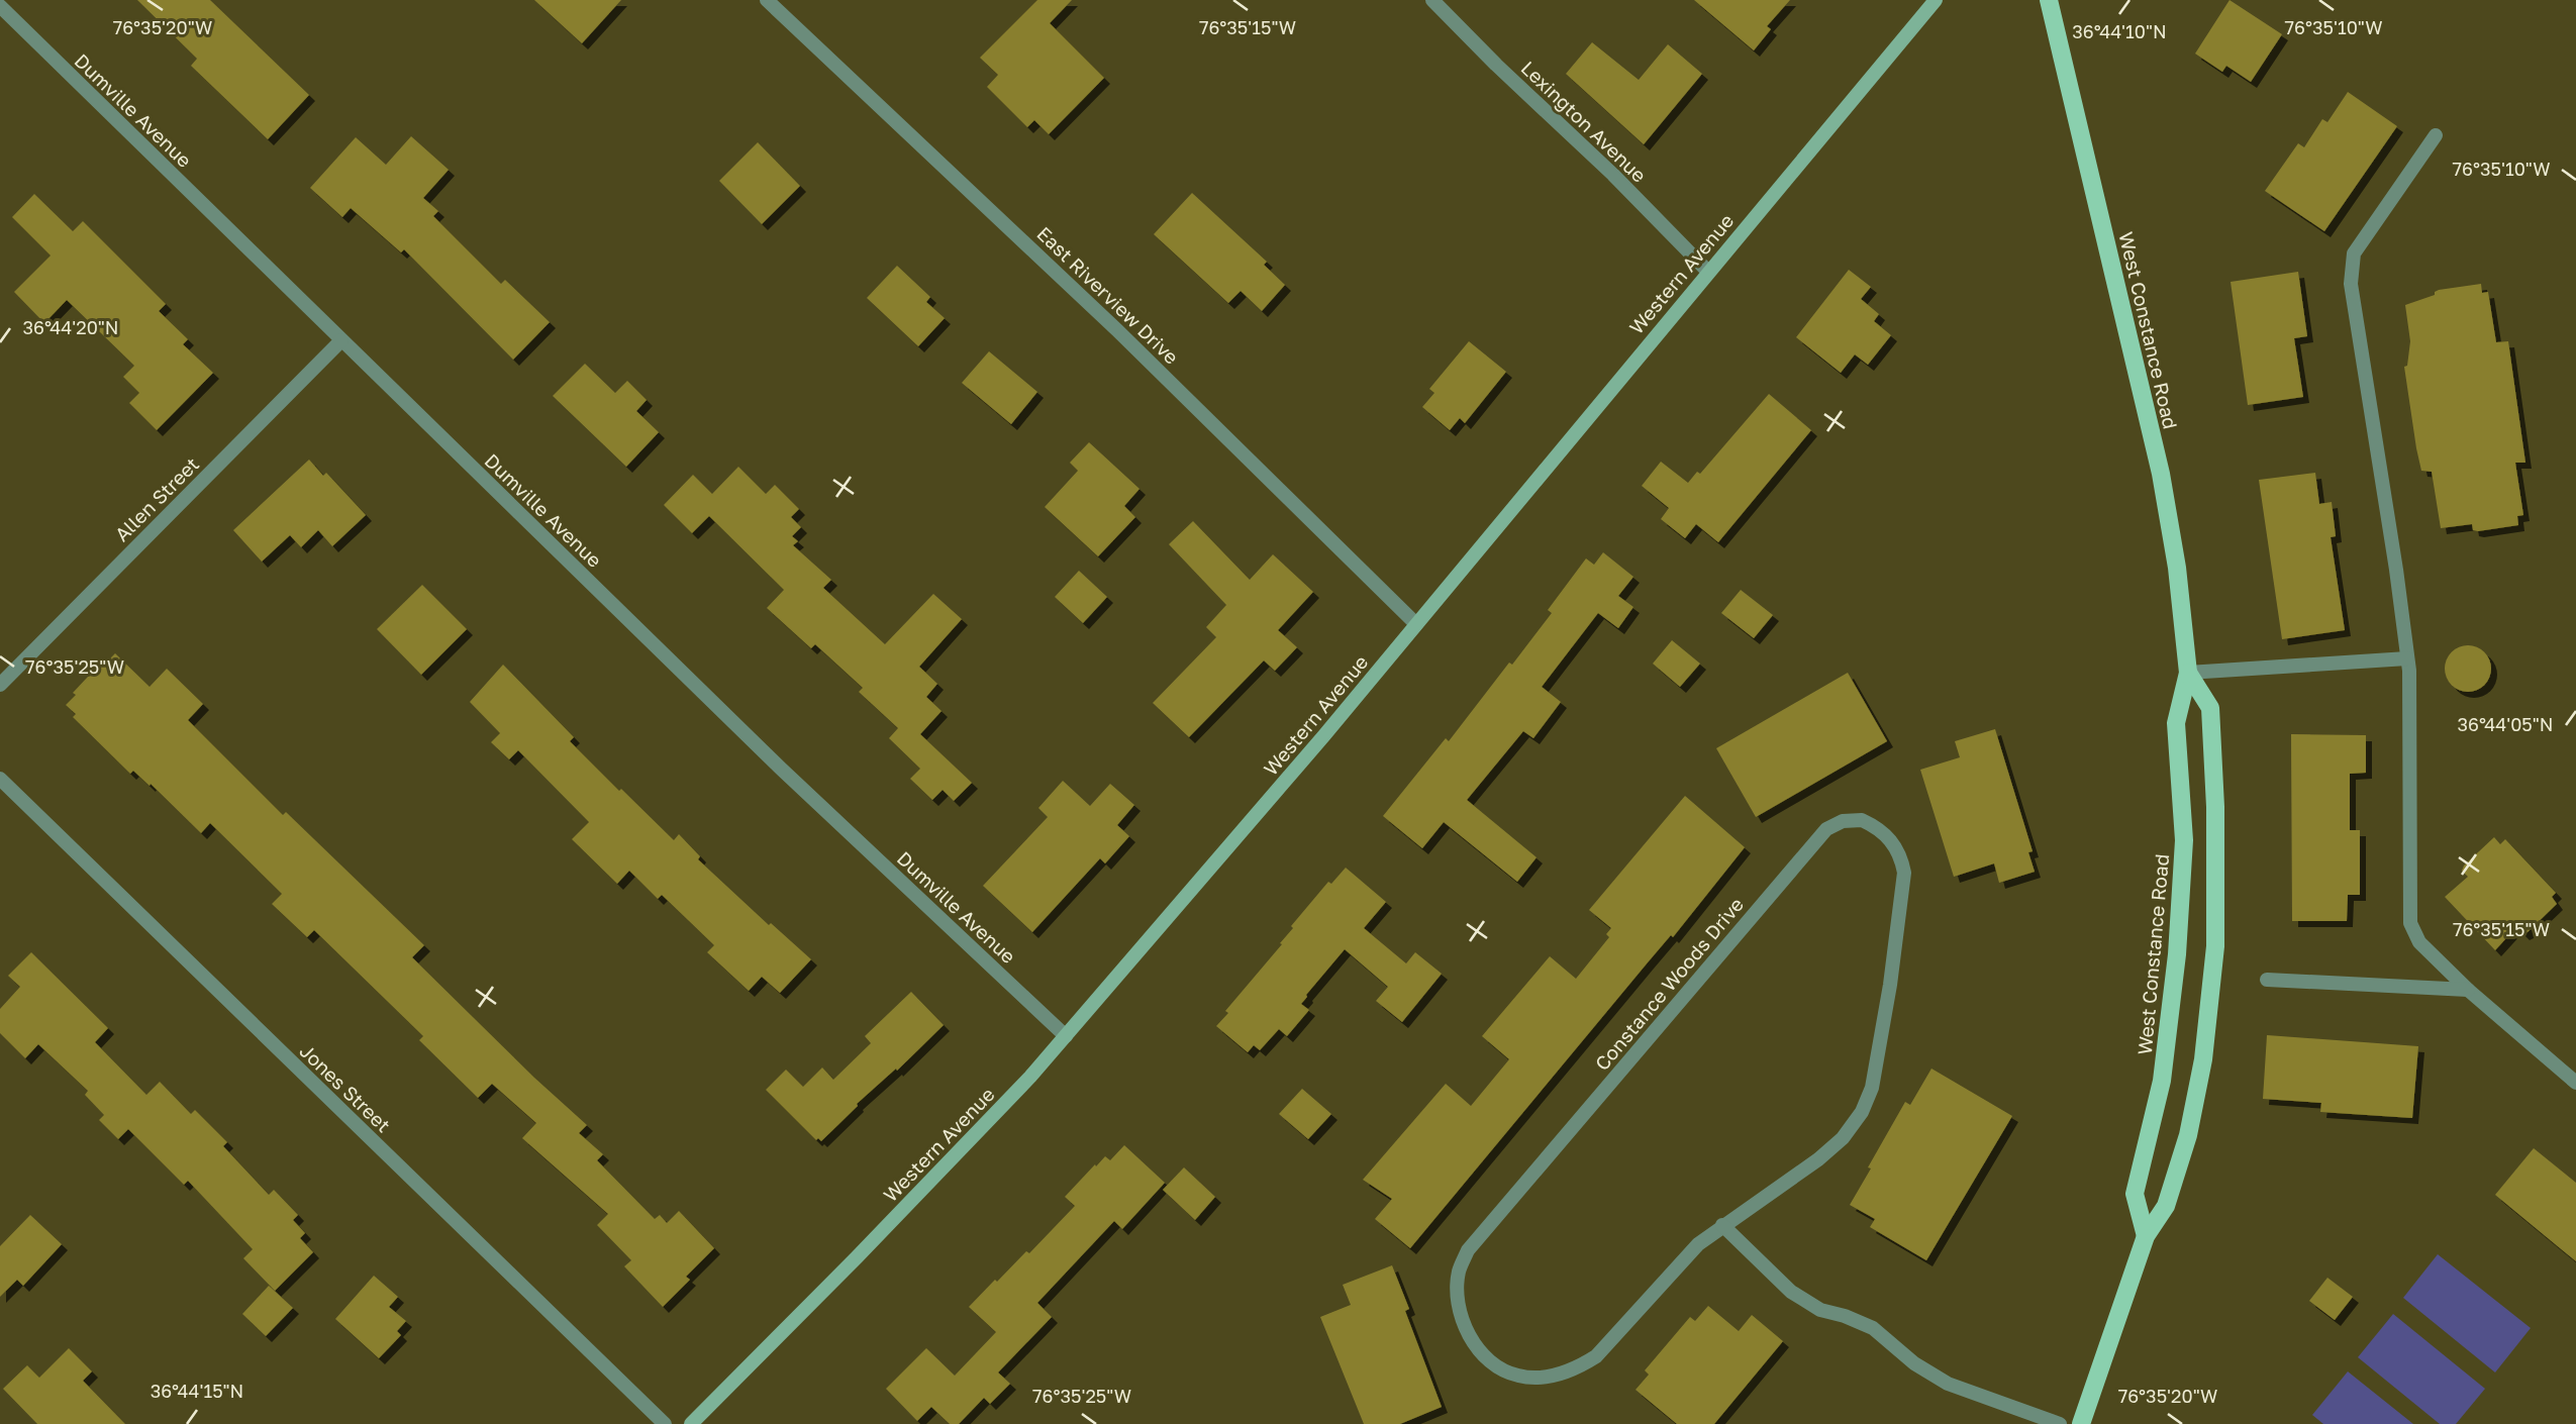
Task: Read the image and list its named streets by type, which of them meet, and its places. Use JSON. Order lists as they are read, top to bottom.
{
  "streets": {
    "main road": ["West Constance Road"],
    "street": [
      "Dumville Avenue",
      "Lexington Avenue",
      "Western Avenue",
      "East Riverview Drive",
      "Allen Street",
      "Constance Woods Drive",
      "Jones Street"
    ]
  },
  "crossings": [
    ["Dumville Avenue", "Western Avenue"],
    ["Dumville Avenue", "Allen Street"],
    ["Lexington Avenue", "Western Avenue"],
    ["Western Avenue", "East Riverview Drive"]
  ],
  "coordinates": [
    "76°35'10\"W",
    "76°35'20\"W",
    "76°35'15\"W",
    "36°44'10\"N",
    "36°44'20\"N",
    "76°35'25\"W",
    "36°44'05\"N",
    "36°44'15\"N"
  ]
}
